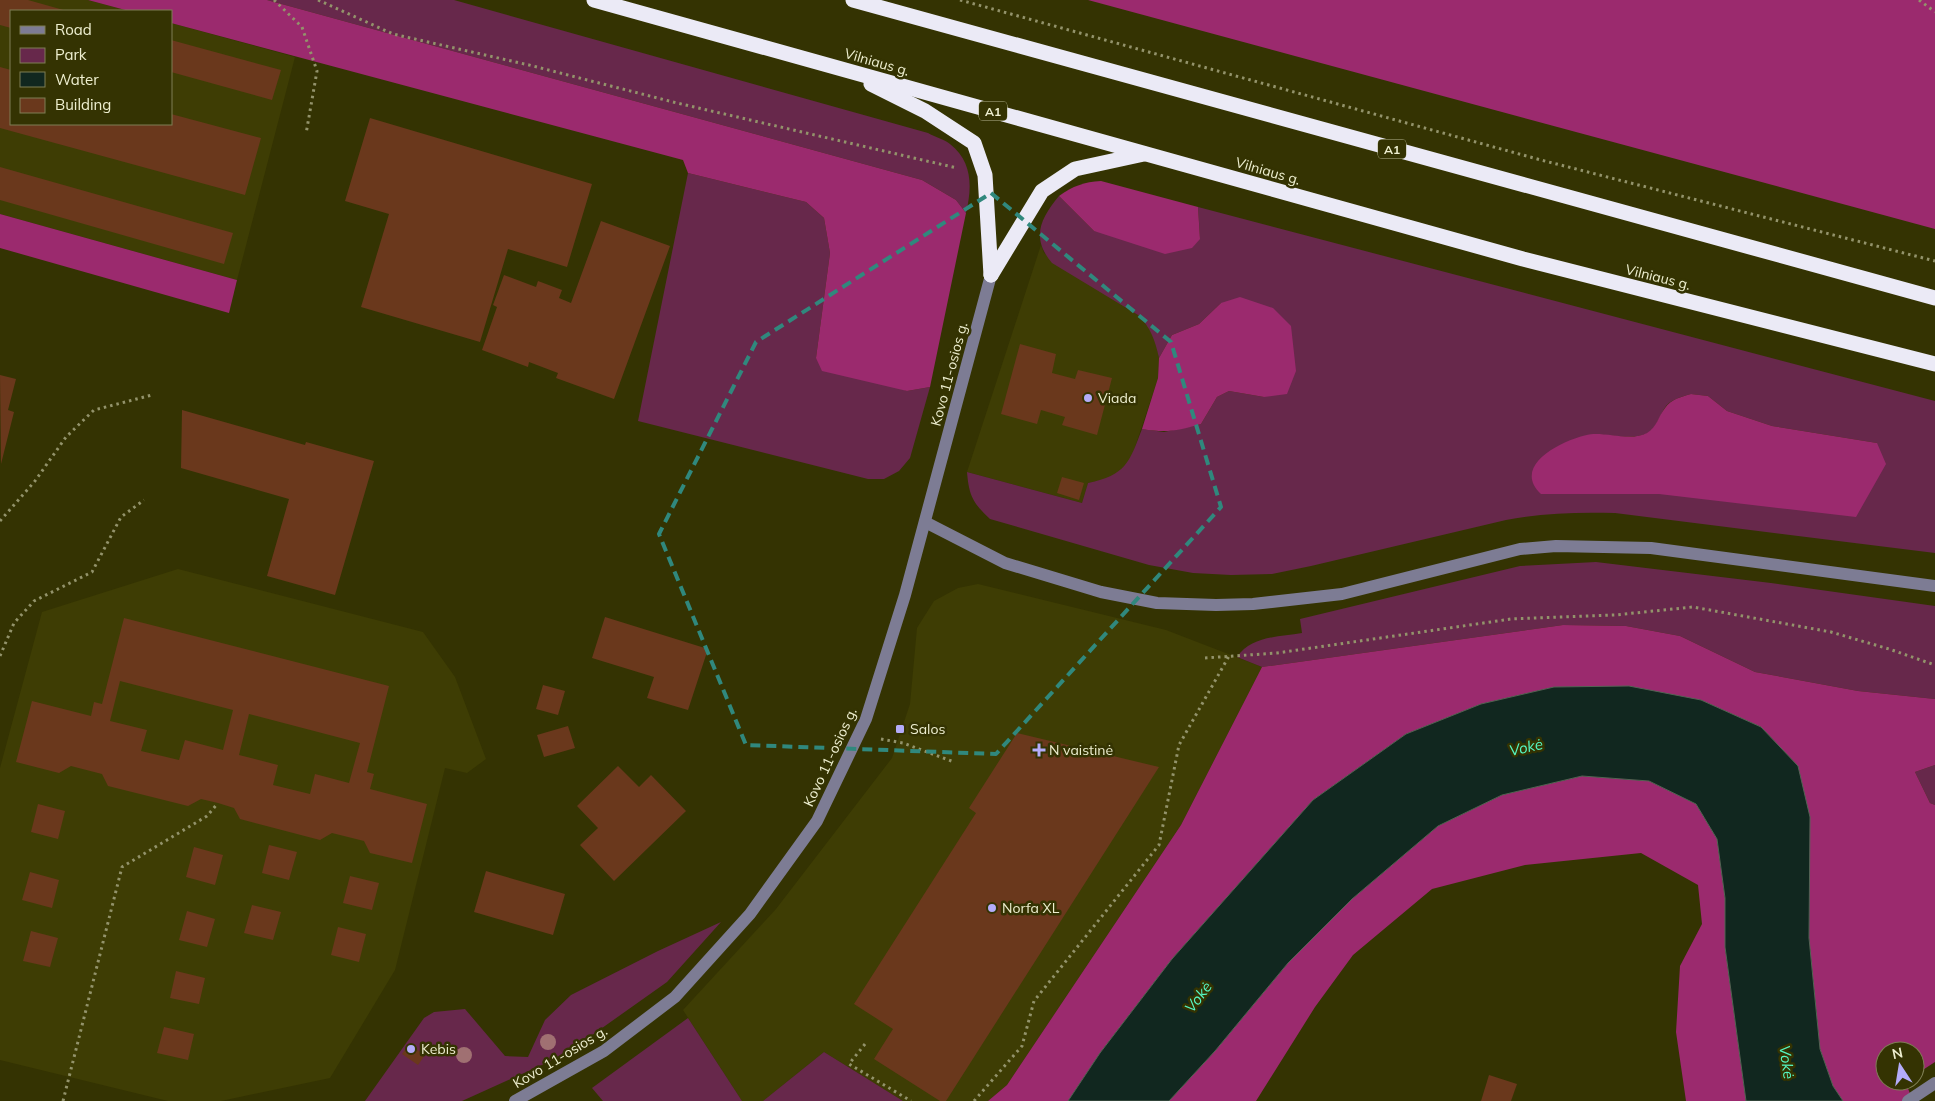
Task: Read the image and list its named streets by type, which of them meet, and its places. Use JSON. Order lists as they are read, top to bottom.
{
  "streets": {
    "highway": ["Vilniaus g.", "A1"],
    "street": ["Kovo 11-osios g."]
  },
  "water": ["Vokė"],
  "places": {
    "other": ["Viada", "Norfa XL", "Kebis"],
    "transit": ["Salos"],
    "health": ["N vaistinė"]
  },
  "legend": [
    "Road",
    "Park",
    "Water",
    "Building"
  ],
  "north": "top"
}
